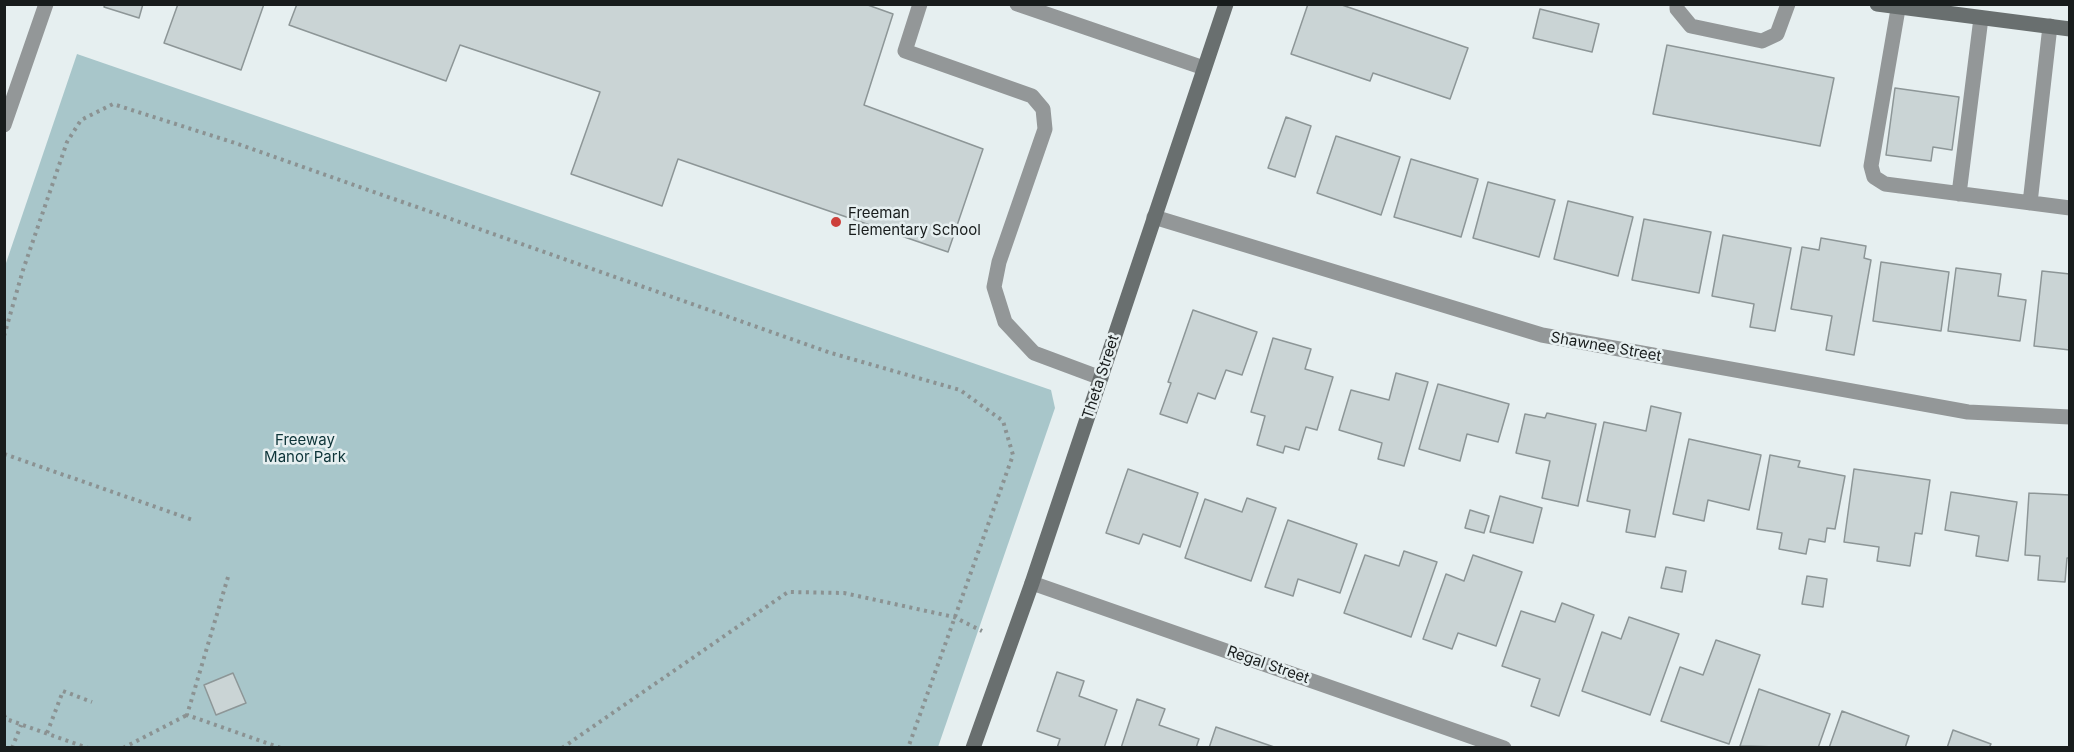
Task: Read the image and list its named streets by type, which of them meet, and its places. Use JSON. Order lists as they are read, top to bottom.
{
  "streets": {
    "street": ["Shawnee Street", "Theta Street", "Regal Street"]
  },
  "crossings": [
    ["Shawnee Street", "Theta Street"],
    ["Theta Street", "Regal Street"]
  ],
  "parks": ["Freeway Manor Park"],
  "places": ["Freeman Elementary School"]
}
